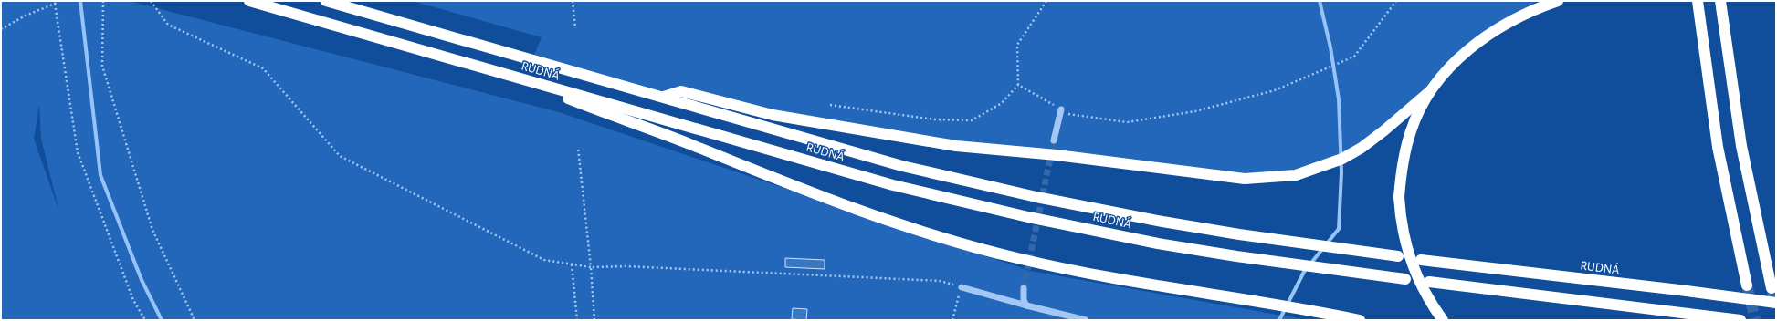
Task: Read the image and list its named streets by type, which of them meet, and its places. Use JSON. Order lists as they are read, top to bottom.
{
  "streets": {
    "highway": ["RUDNÁ"]
  }
}
